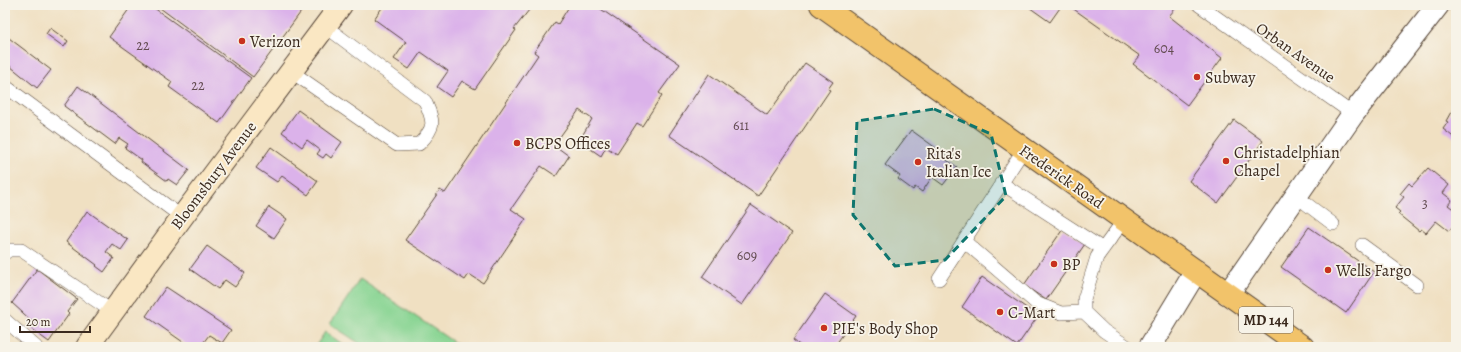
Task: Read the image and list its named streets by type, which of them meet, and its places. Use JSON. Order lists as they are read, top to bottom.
{
  "streets": {
    "main road": ["Bloomsbury Avenue", "Frederick Road", "MD 144"],
    "lane": ["Orban Avenue"]
  },
  "places": [
    "Verizon",
    "Subway",
    "BCPS Offices",
    "Christadelphian Chapel",
    "Rita's Italian Ice",
    "BP",
    "Wells Fargo",
    "C-Mart",
    "PIE's Body Shop"
  ],
  "house_numbers": [
    "22",
    "604",
    "22",
    "611",
    "3",
    "609"
  ],
  "scale_bar": "20 m"
}
